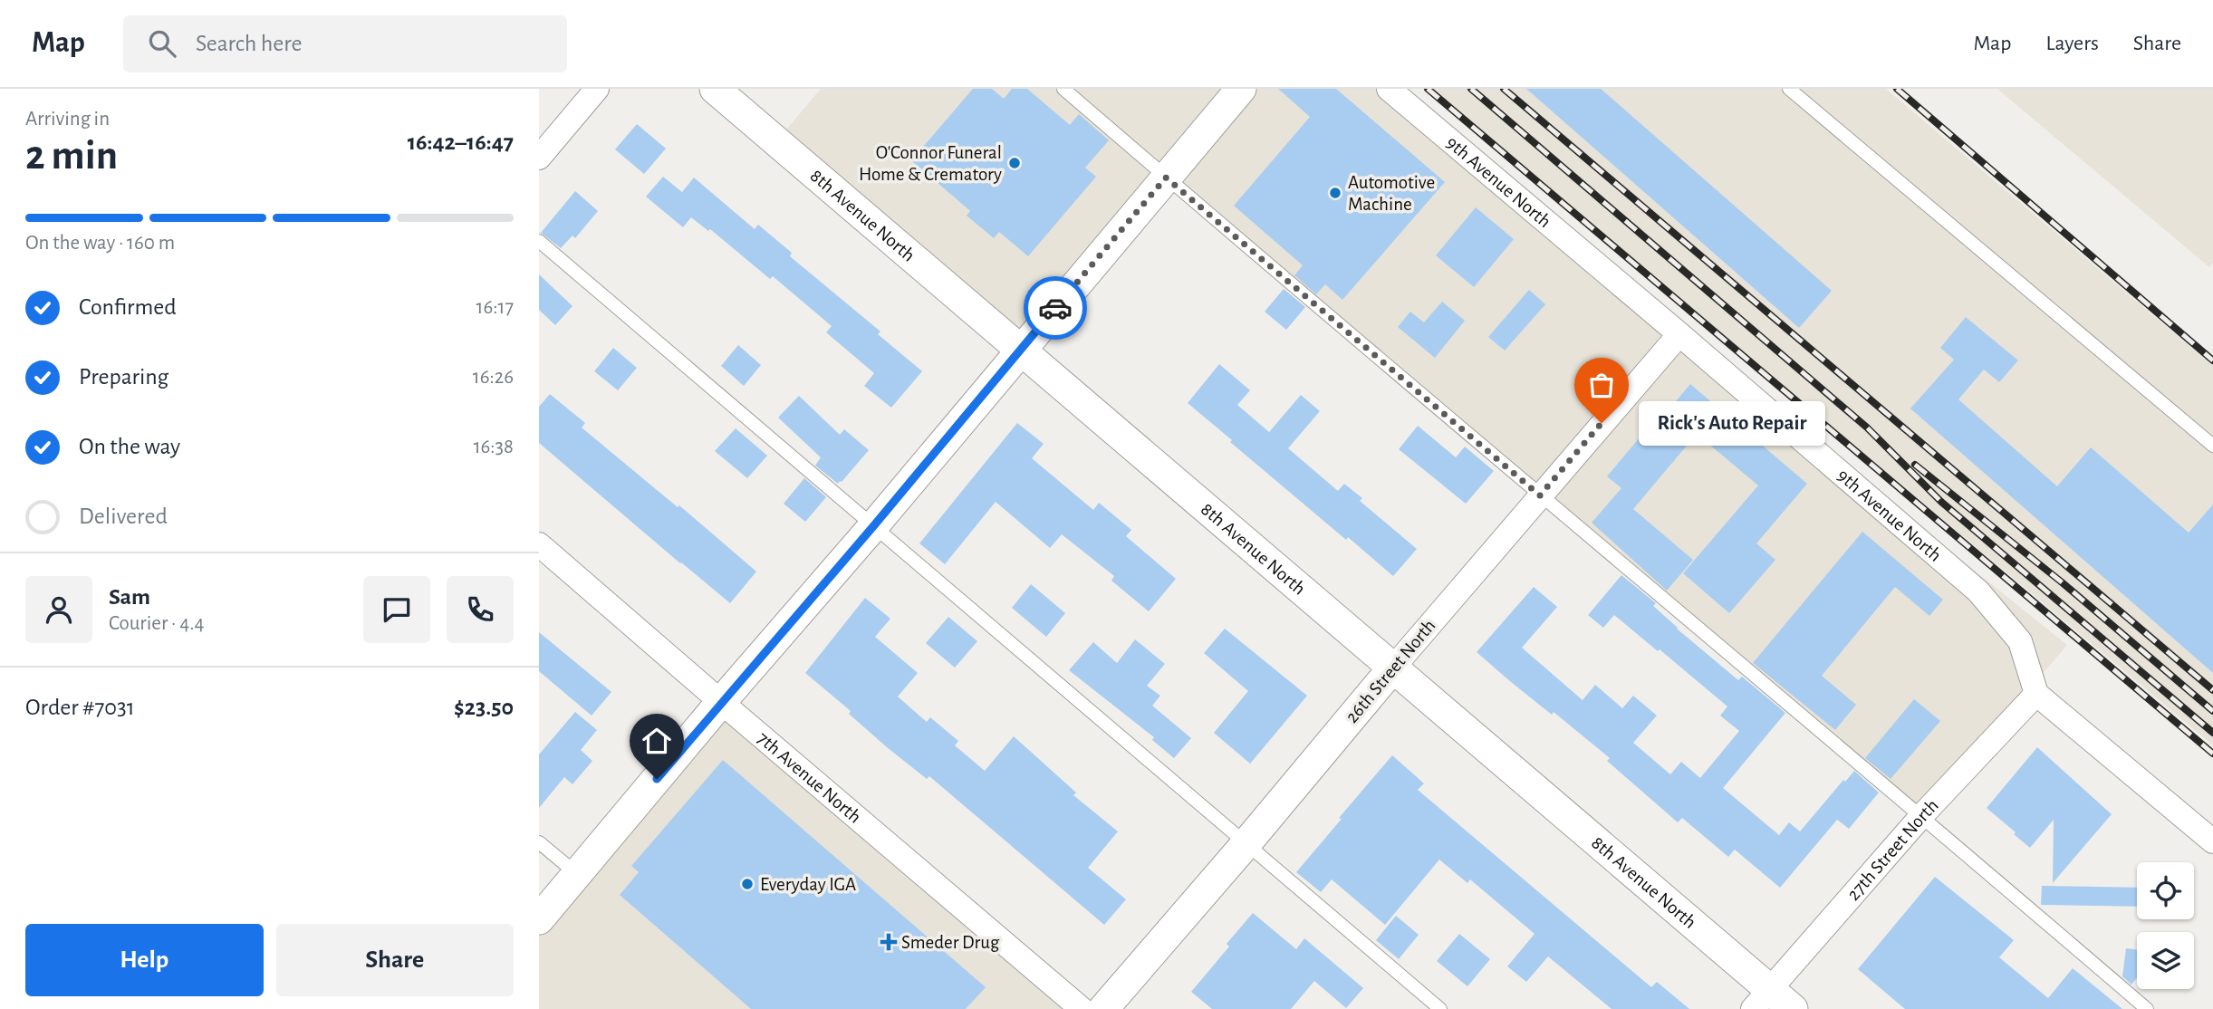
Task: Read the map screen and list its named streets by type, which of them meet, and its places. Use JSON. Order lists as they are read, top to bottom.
{
  "streets": {
    "street": [
      "9th Avenue North",
      "8th Avenue North",
      "26th Street North",
      "7th Avenue North",
      "27th Street North"
    ]
  },
  "crossings": [
    ["9th Avenue North", "26th Street North"],
    ["9th Avenue North", "27th Street North"],
    ["8th Avenue North", "26th Street North"],
    ["8th Avenue North", "27th Street North"]
  ],
  "places": {
    "other": [
      "O'Connor Funeral Home & Crematory",
      "Automotive Machine",
      "Rick's Auto Repair",
      "Everyday IGA"
    ],
    "health": ["Smeder Drug"]
  },
  "page": {
    "header": "Map",
    "search": "Search here",
    "nav": ["Map", "Layers", "Share"],
    "heading": ["2 min", "Arriving in", "16:42–16:47"],
    "panel": [
      "Sam",
      "Courier · 4.4",
      "Order #7031",
      "$23.50"
    ],
    "bar": "On the way · 160 m",
    "list": [
      ["Confirmed", "16:17"],
      ["Preparing", "16:26"],
      ["On the way", "16:38"],
      "Delivered"
    ],
    "bubble": "Rick's Auto Repair",
    "buttons": ["Help", "Share"]
  }
}
